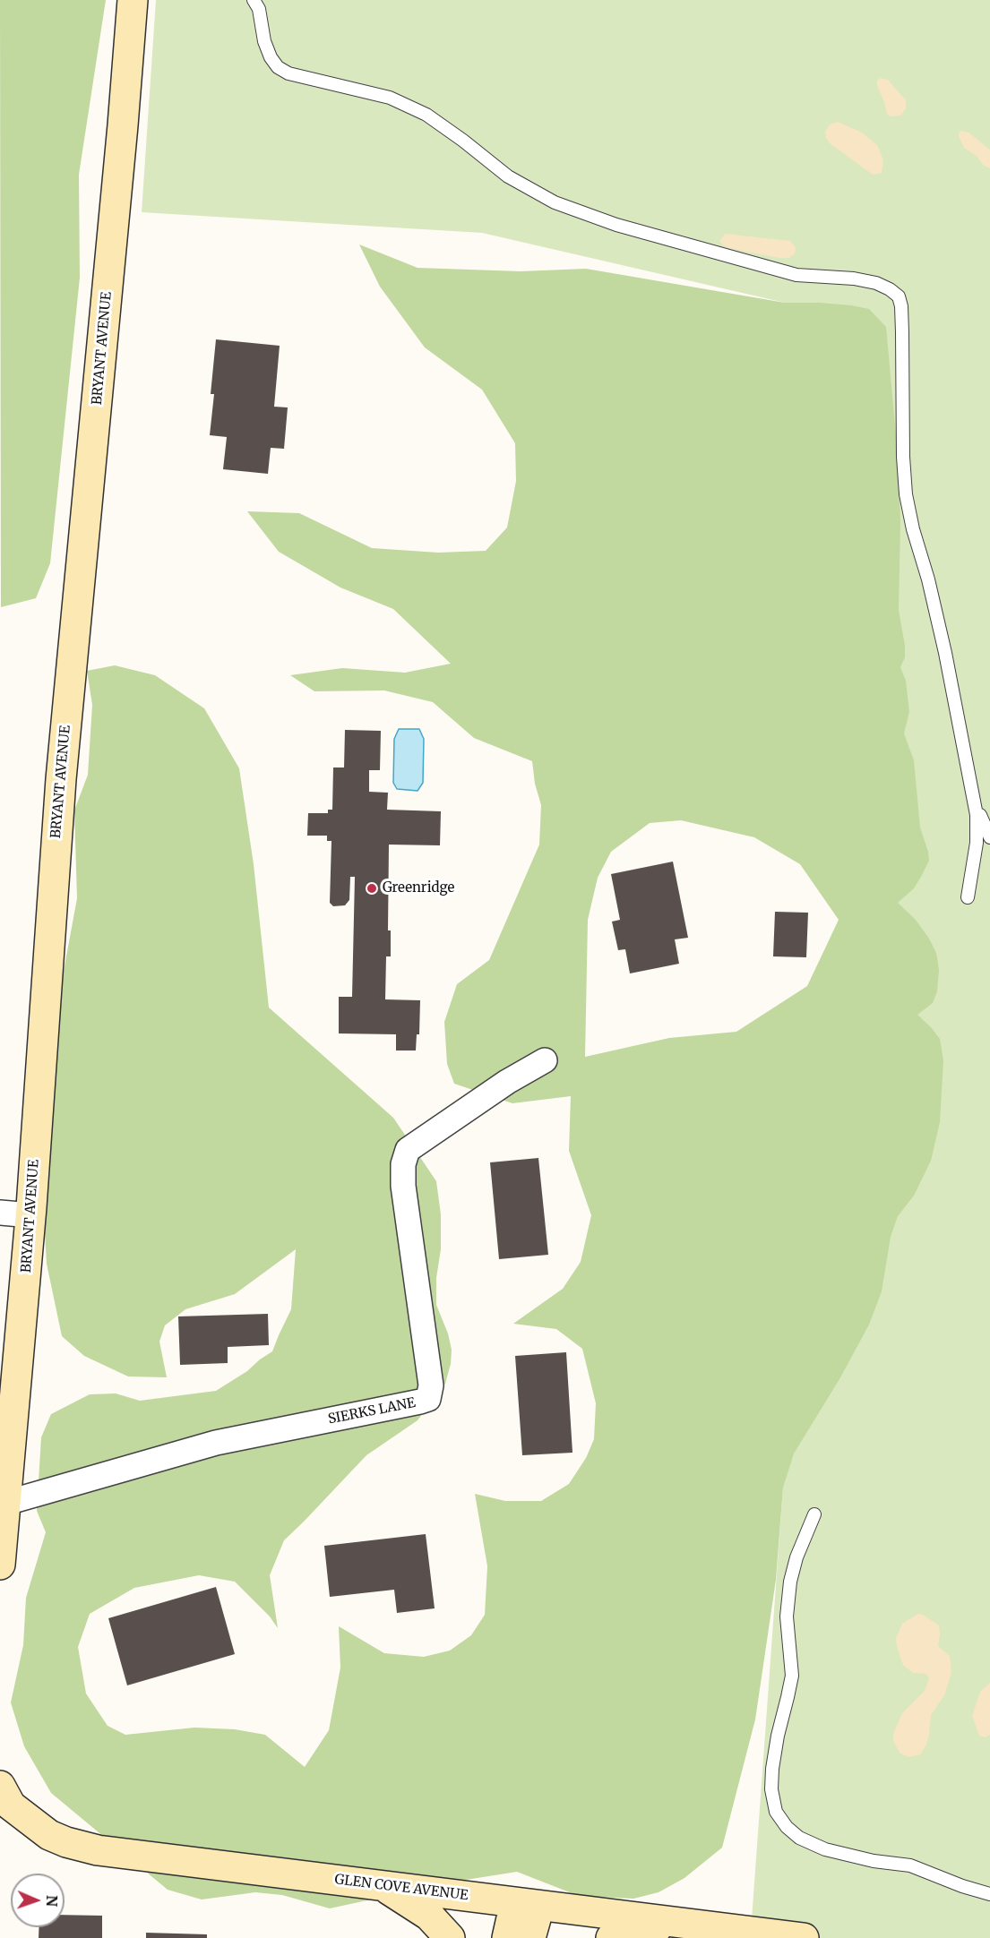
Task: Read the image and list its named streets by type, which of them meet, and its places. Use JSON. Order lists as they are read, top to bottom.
{
  "streets": {
    "main road": ["BRYANT AVENUE", "GLEN COVE AVENUE"],
    "street": ["SIERKS LANE"]
  },
  "crossings": [
    ["BRYANT AVENUE", "SIERKS LANE"]
  ],
  "places": ["Greenridge"],
  "north": "right"
}
